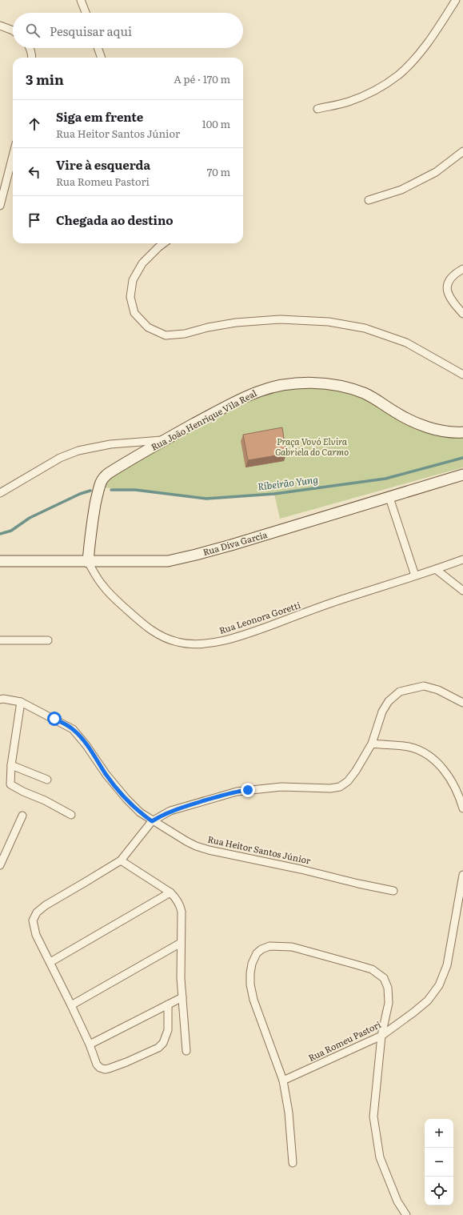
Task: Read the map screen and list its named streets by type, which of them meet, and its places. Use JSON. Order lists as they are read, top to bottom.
{
  "streets": {
    "street": [
      "Rua João Henrique Vila Real",
      "Rua Diva Garcia",
      "Rua Leonora Goretti",
      "Rua Heitor Santos Júnior",
      "Rua Romeu Pastori"
    ]
  },
  "crossings": [
    ["Rua João Henrique Vila Real", "Rua Diva Garcia"],
    ["Rua João Henrique Vila Real", "Rua Leonora Goretti"],
    ["Rua Diva Garcia", "Rua Leonora Goretti"]
  ],
  "water": ["Ribeirão Yung"],
  "parks": ["Praça Vovó Elvira Gabriela do Carmo"],
  "page": {
    "search": "Pesquisar aqui",
    "heading": ["3 min", "A pé · 170 m"],
    "list": [
      ["Siga em frente", "Rua Heitor Santos Júnior", "100 m"],
      ["Vire à esquerda", "Rua Romeu Pastori", "70 m"],
      "Chegada ao destino"
    ],
    "map_buttons": ["+", "−"]
  }
}
